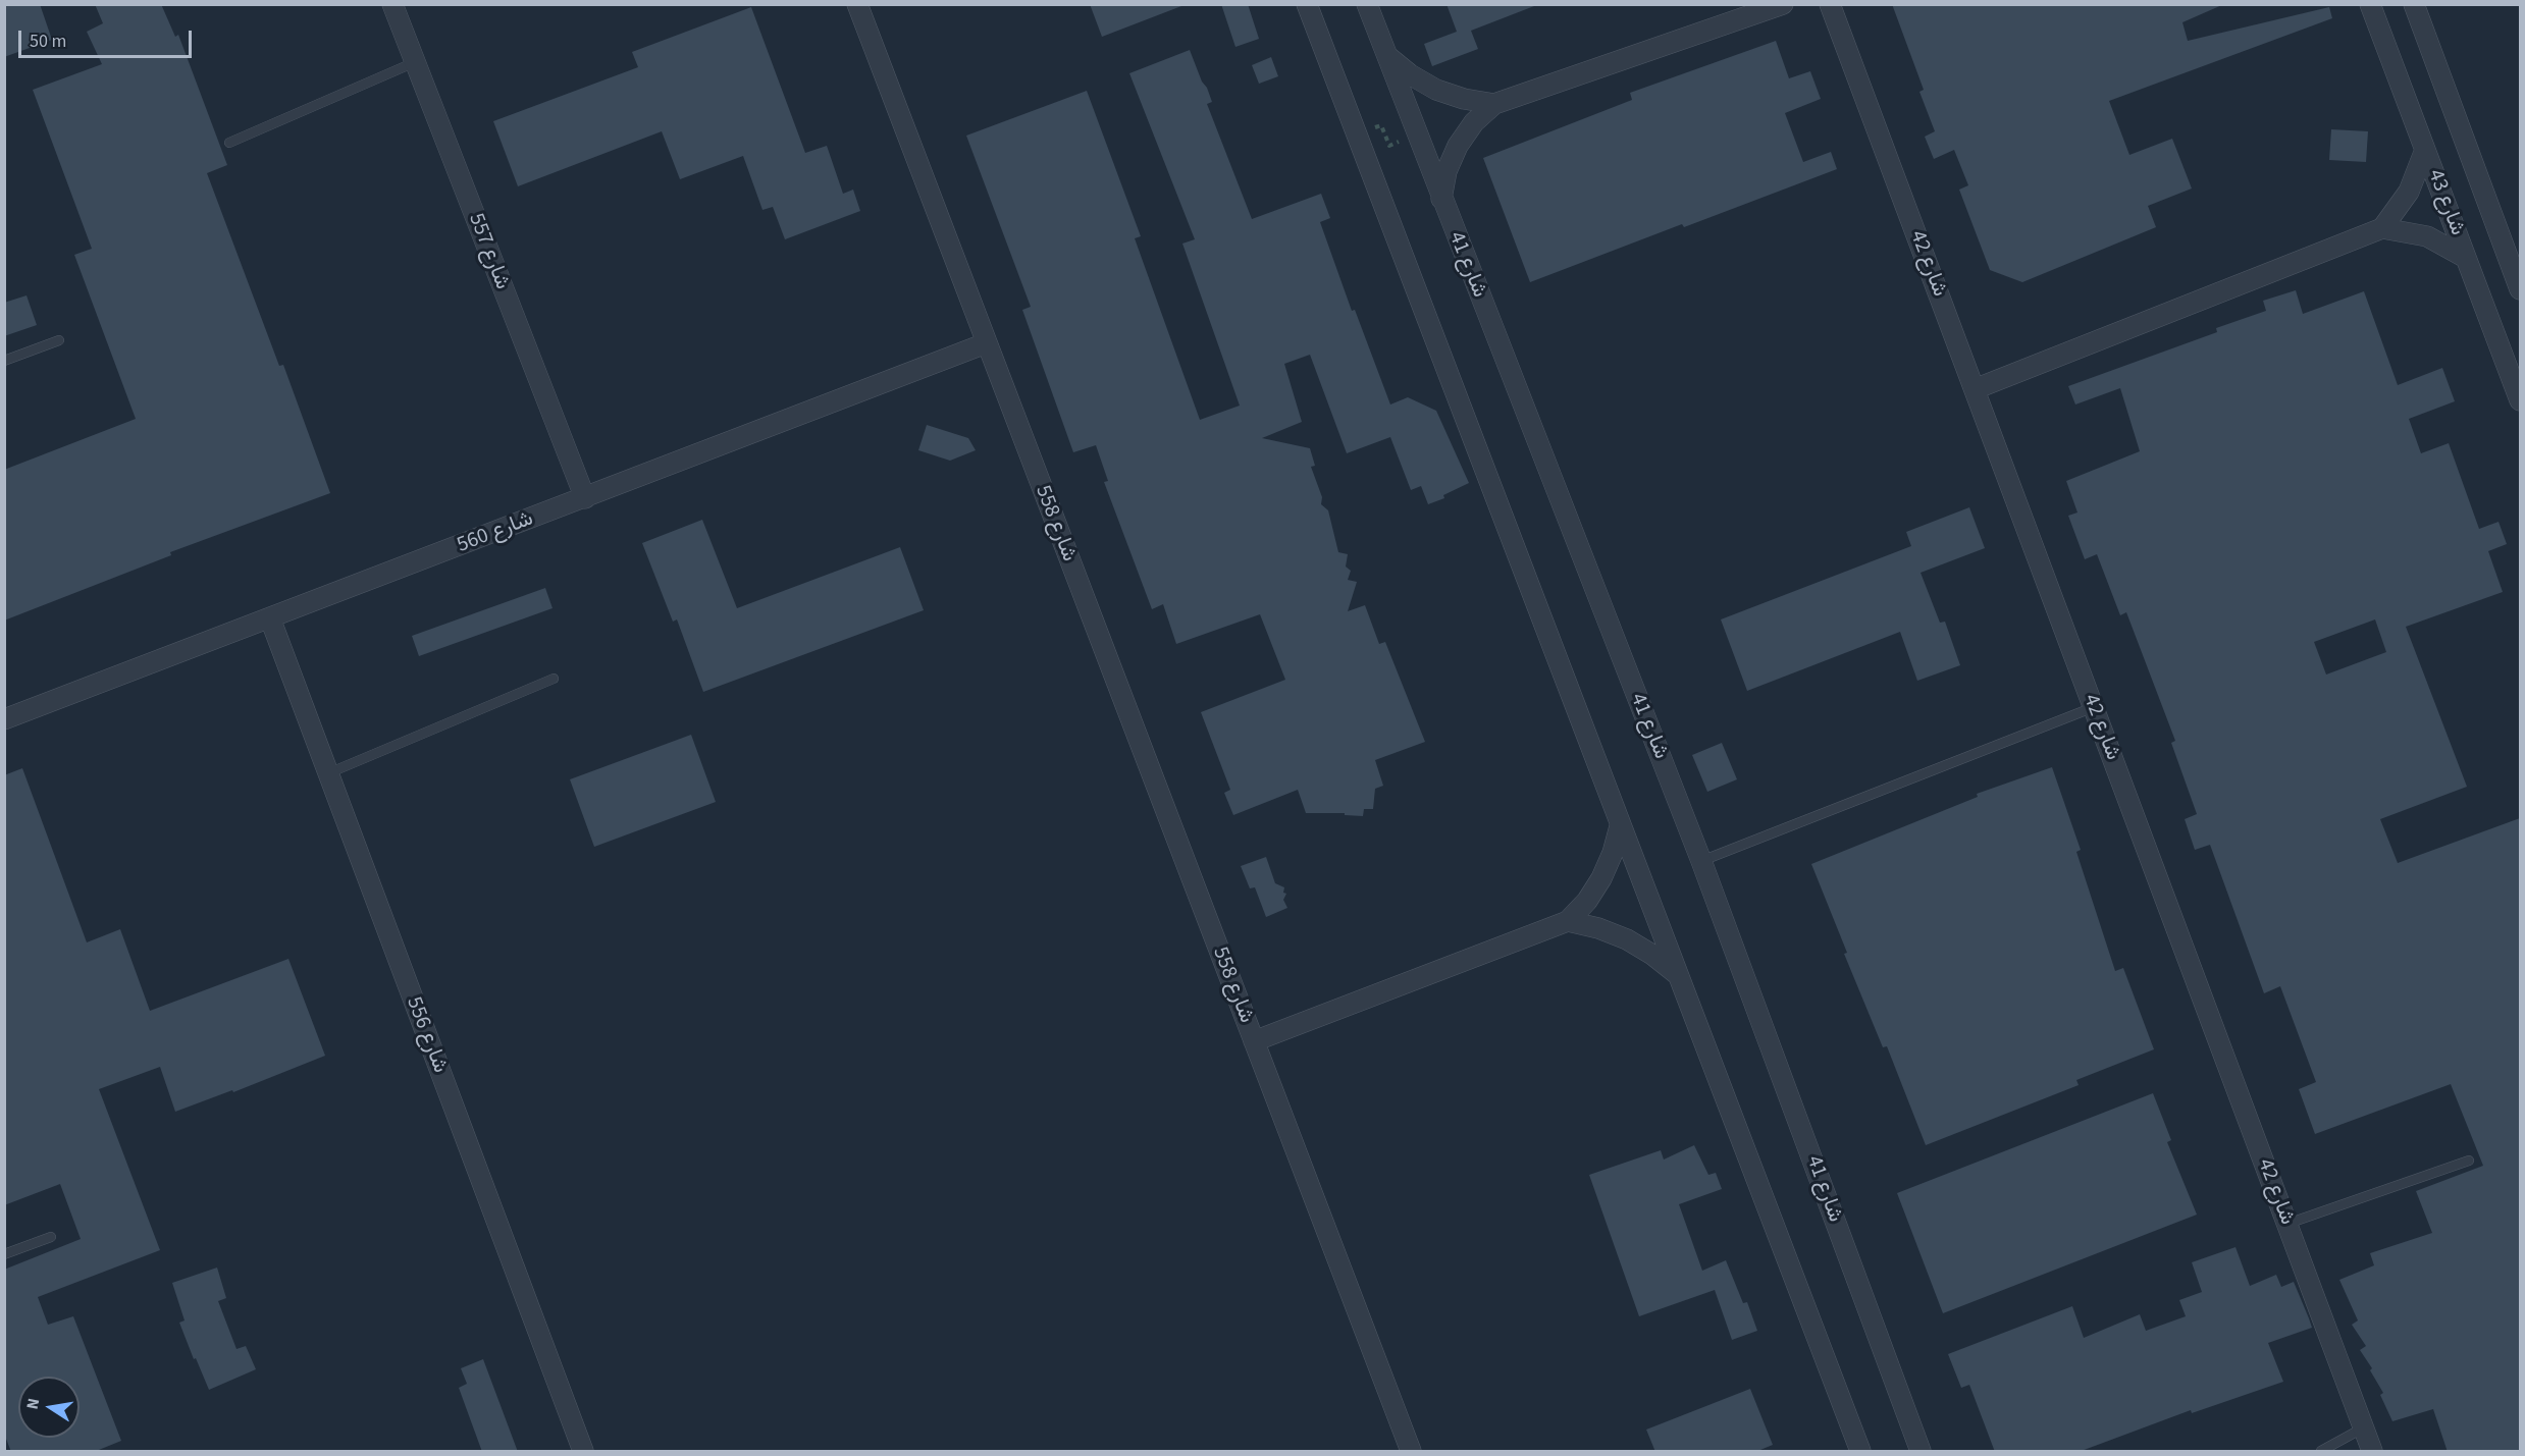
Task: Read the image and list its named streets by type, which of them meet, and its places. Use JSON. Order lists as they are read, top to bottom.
{
  "streets": {
    "street": [
      "شارع 43",
      "شارع 557",
      "شارع 42",
      "شارع 41",
      "شارع 558",
      "شارع 560",
      "شارع 556"
    ]
  },
  "crossings": [
    ["شارع 557", "شارع 560"],
    ["شارع 558", "شارع 560"],
    ["شارع 560", "شارع 556"]
  ],
  "scale_bar": "50 m",
  "north": "left"
}
